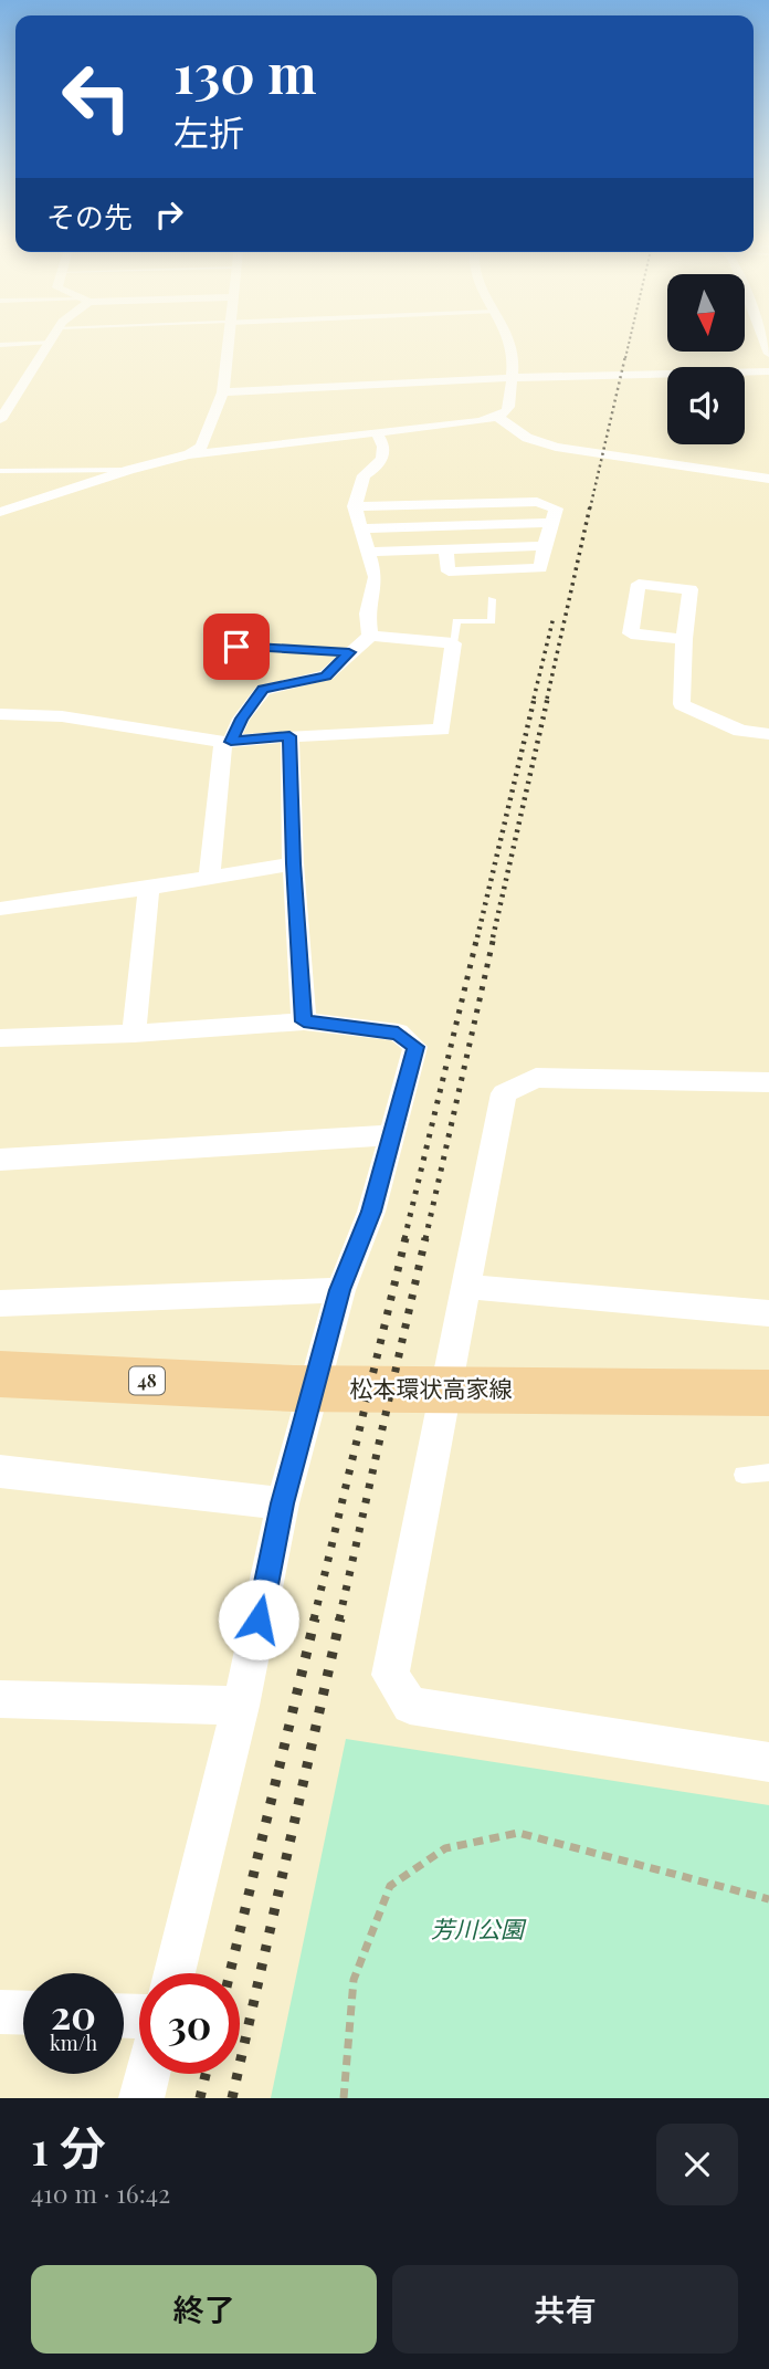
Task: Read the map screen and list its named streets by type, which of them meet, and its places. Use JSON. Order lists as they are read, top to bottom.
{
  "streets": {
    "main road": ["48", "松本環状高家線"]
  },
  "parks": ["芳川公園"],
  "north": "bottom",
  "page": {
    "turn": ["130 m", "左折"],
    "then": "その先",
    "speed": "20 km/h",
    "limit": "30",
    "heading": ["1 分", "410 m · 16:42"],
    "buttons": ["終了", "共有"]
  }
}
